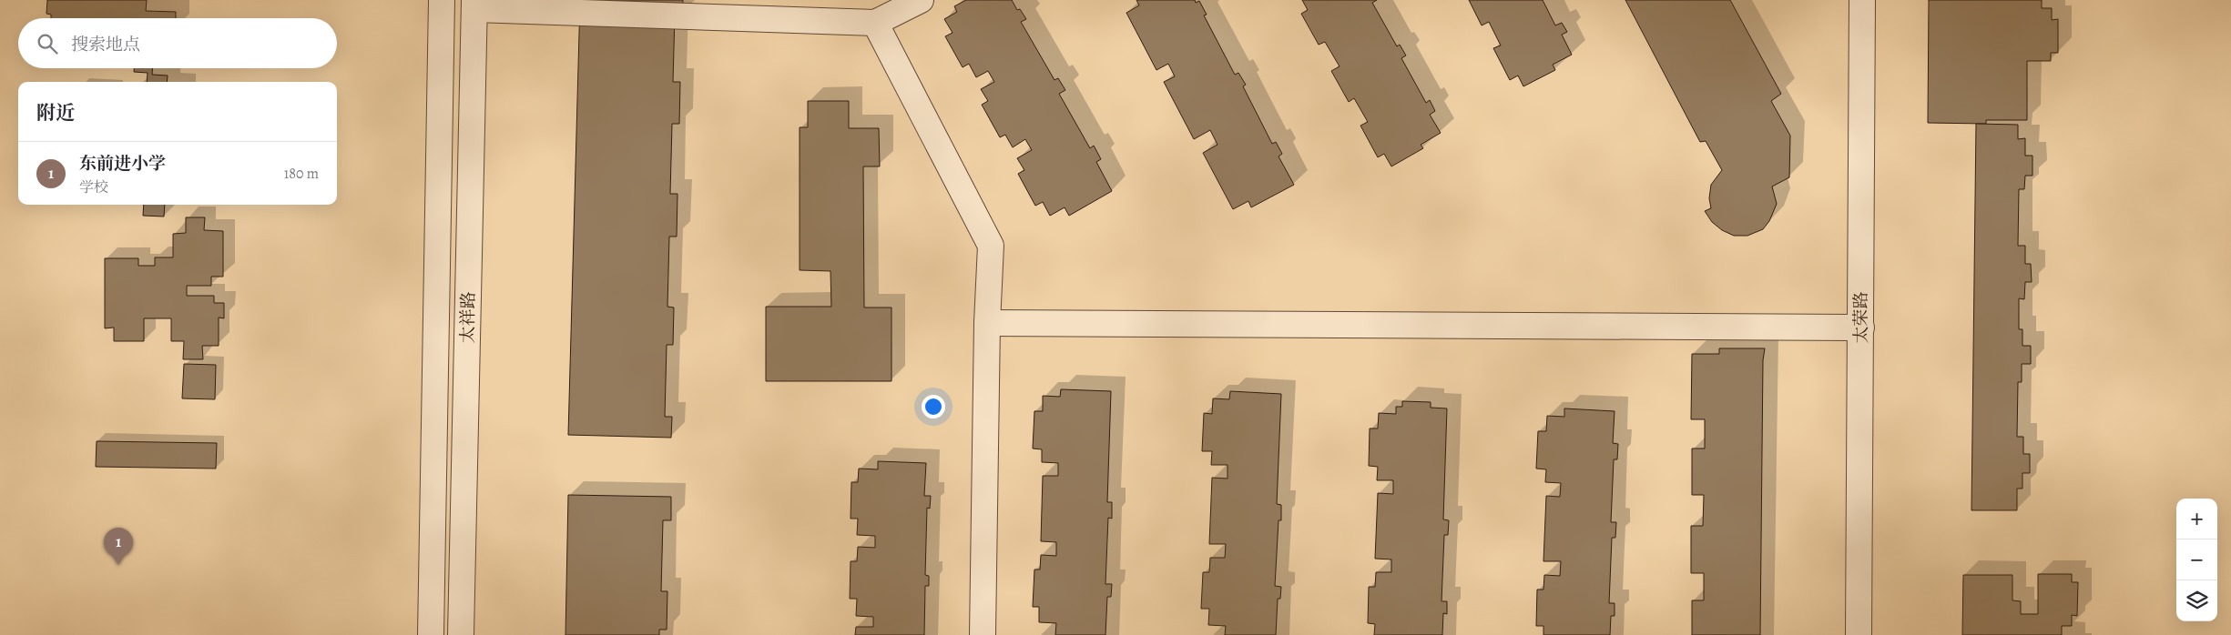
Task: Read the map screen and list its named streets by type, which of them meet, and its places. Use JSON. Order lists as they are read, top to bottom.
{
  "streets": {
    "street": ["太祥路", "太荣路"]
  },
  "page": {
    "search": "搜索地点",
    "heading": "附近",
    "list": [
      {
        "mark": "1",
        "name": "东前进小学",
        "note": "学校",
        "value": "180 m"
      }
    ],
    "map_buttons": ["+", "−"],
    "pins": "1"
  }
}
